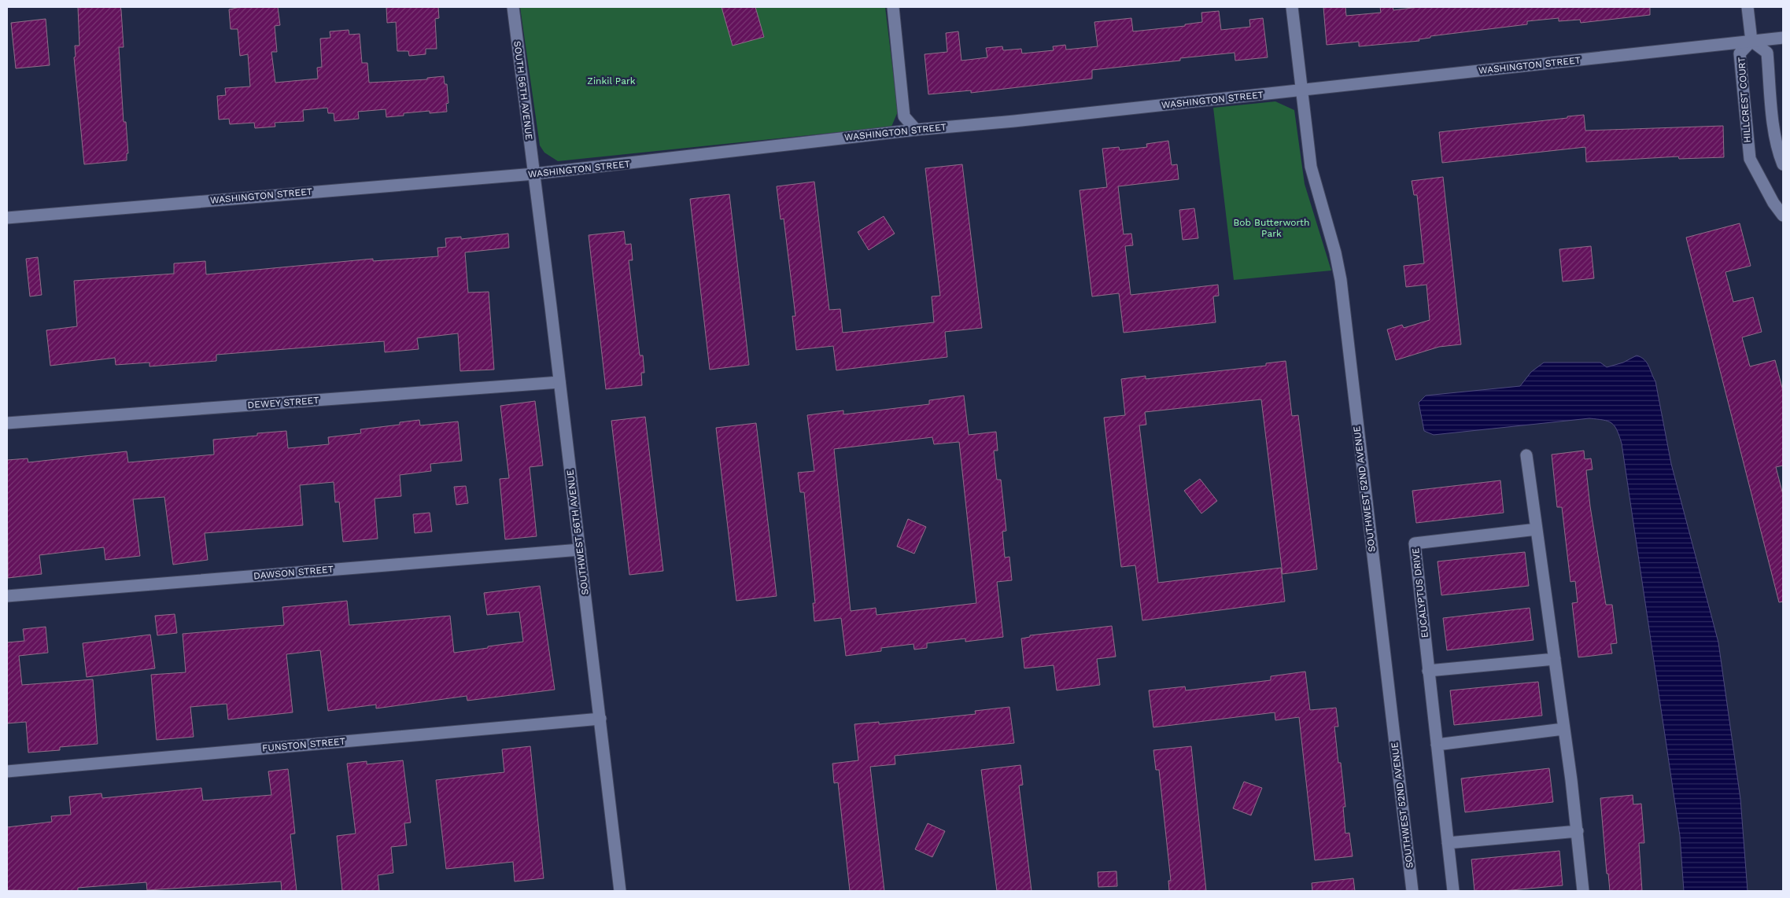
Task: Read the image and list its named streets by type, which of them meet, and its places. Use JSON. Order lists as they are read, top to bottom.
{
  "streets": {
    "street": [
      "WASHINGTON STREET",
      "SOUTH 56TH AVENUE",
      "HILLCREST COURT",
      "DEWEY STREET",
      "SOUTHWEST 52ND AVENUE",
      "SOUTHWEST 56TH AVENUE",
      "DAWSON STREET",
      "EUCALYPTUS DRIVE",
      "FUNSTON STREET"
    ]
  },
  "crossings": [
    ["WASHINGTON STREET", "SOUTH 56TH AVENUE"],
    ["WASHINGTON STREET", "HILLCREST COURT"],
    ["WASHINGTON STREET", "SOUTHWEST 52ND AVENUE"],
    ["WASHINGTON STREET", "SOUTHWEST 56TH AVENUE"],
    ["SOUTH 56TH AVENUE", "SOUTHWEST 56TH AVENUE"],
    ["DEWEY STREET", "SOUTHWEST 56TH AVENUE"],
    ["SOUTHWEST 56TH AVENUE", "DAWSON STREET"],
    ["SOUTHWEST 56TH AVENUE", "FUNSTON STREET"]
  ],
  "parks": ["Zinkil Park", "Bob Butterworth Park"]
}
